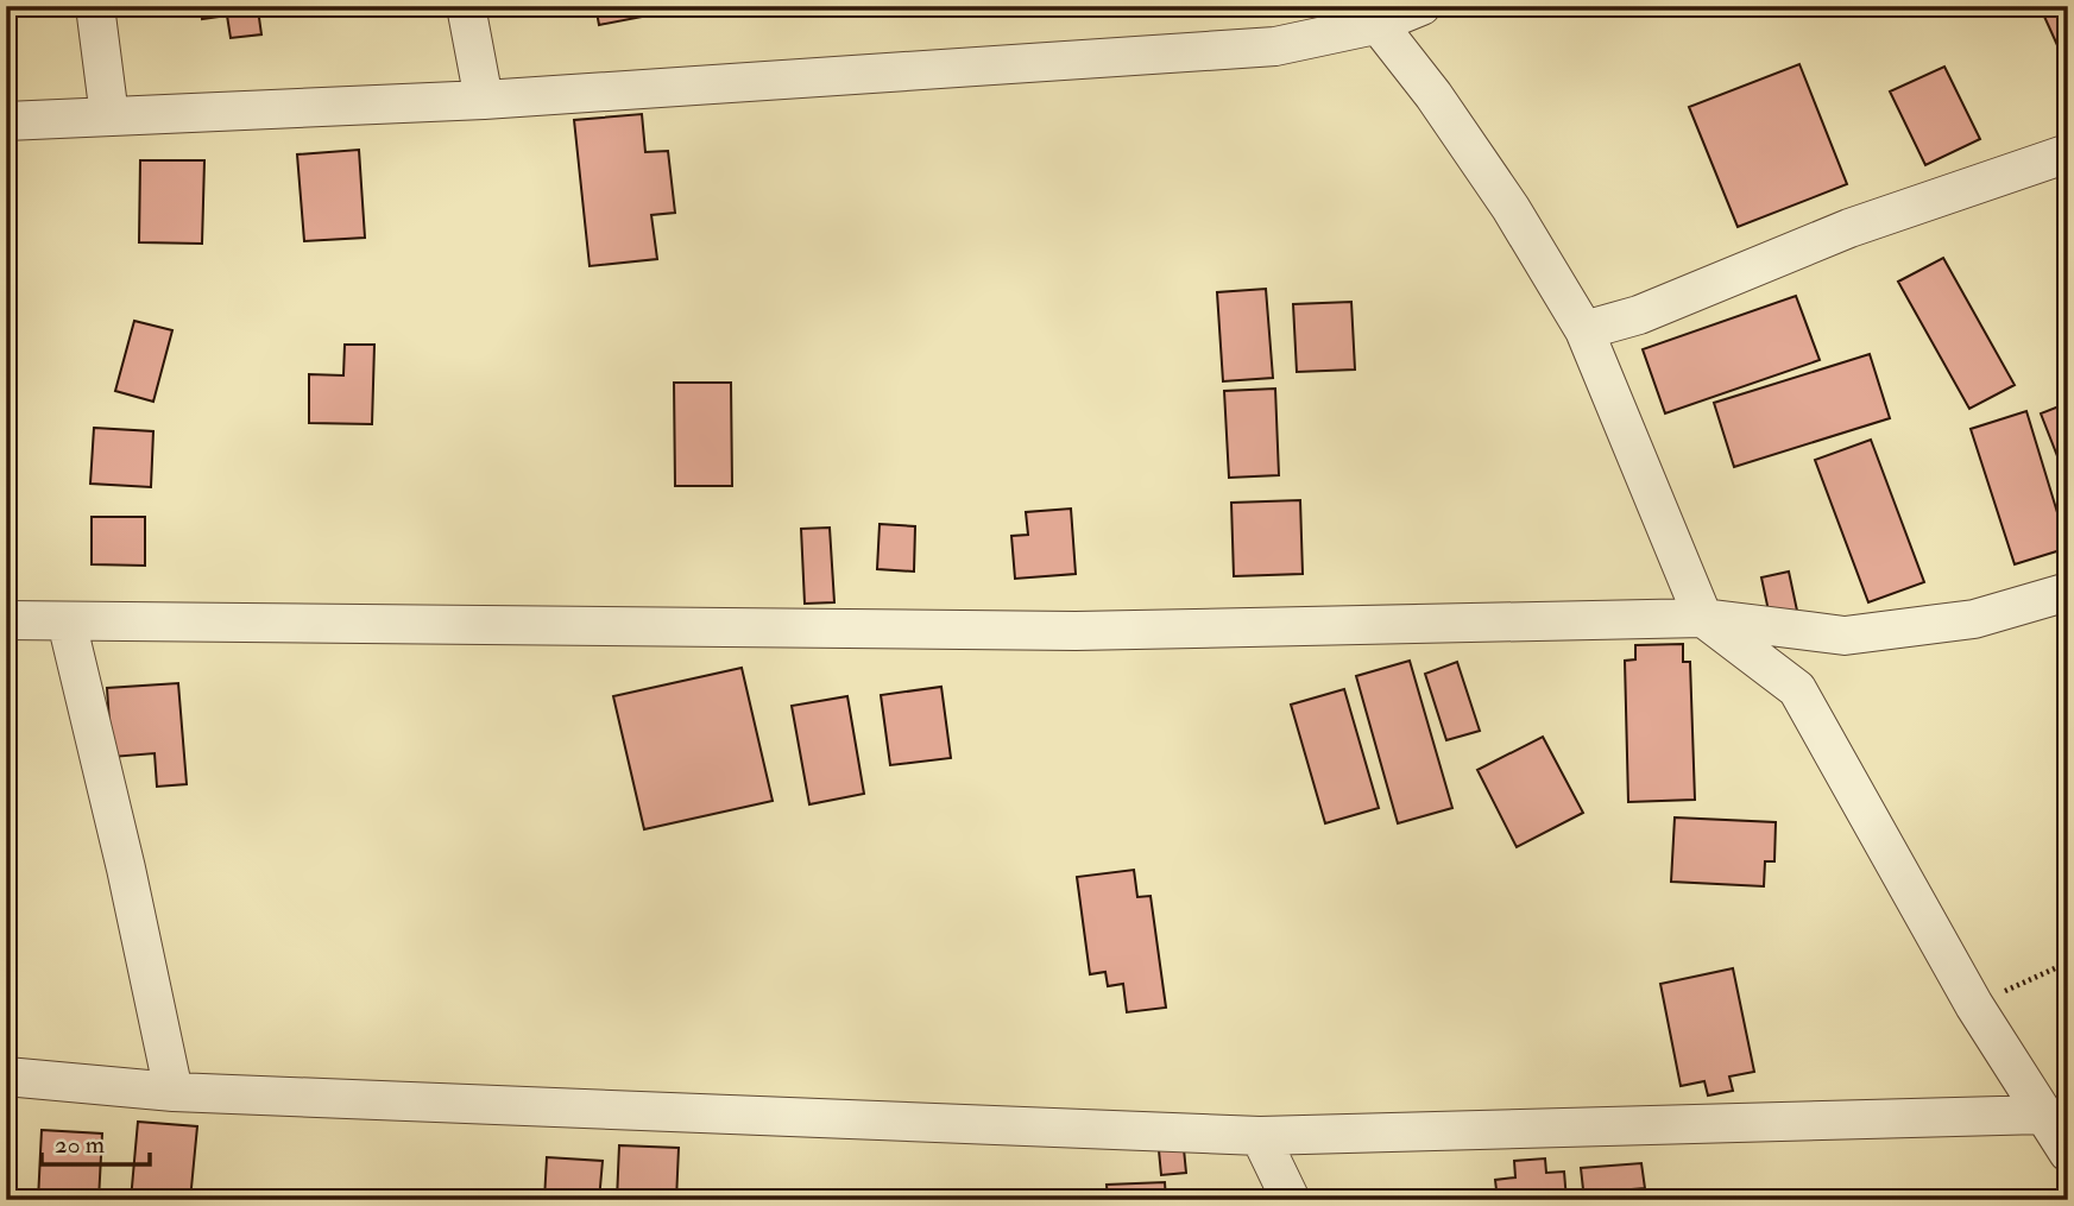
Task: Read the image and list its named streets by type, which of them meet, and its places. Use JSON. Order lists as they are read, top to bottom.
{
  "scale_bar": "20 m"
}
